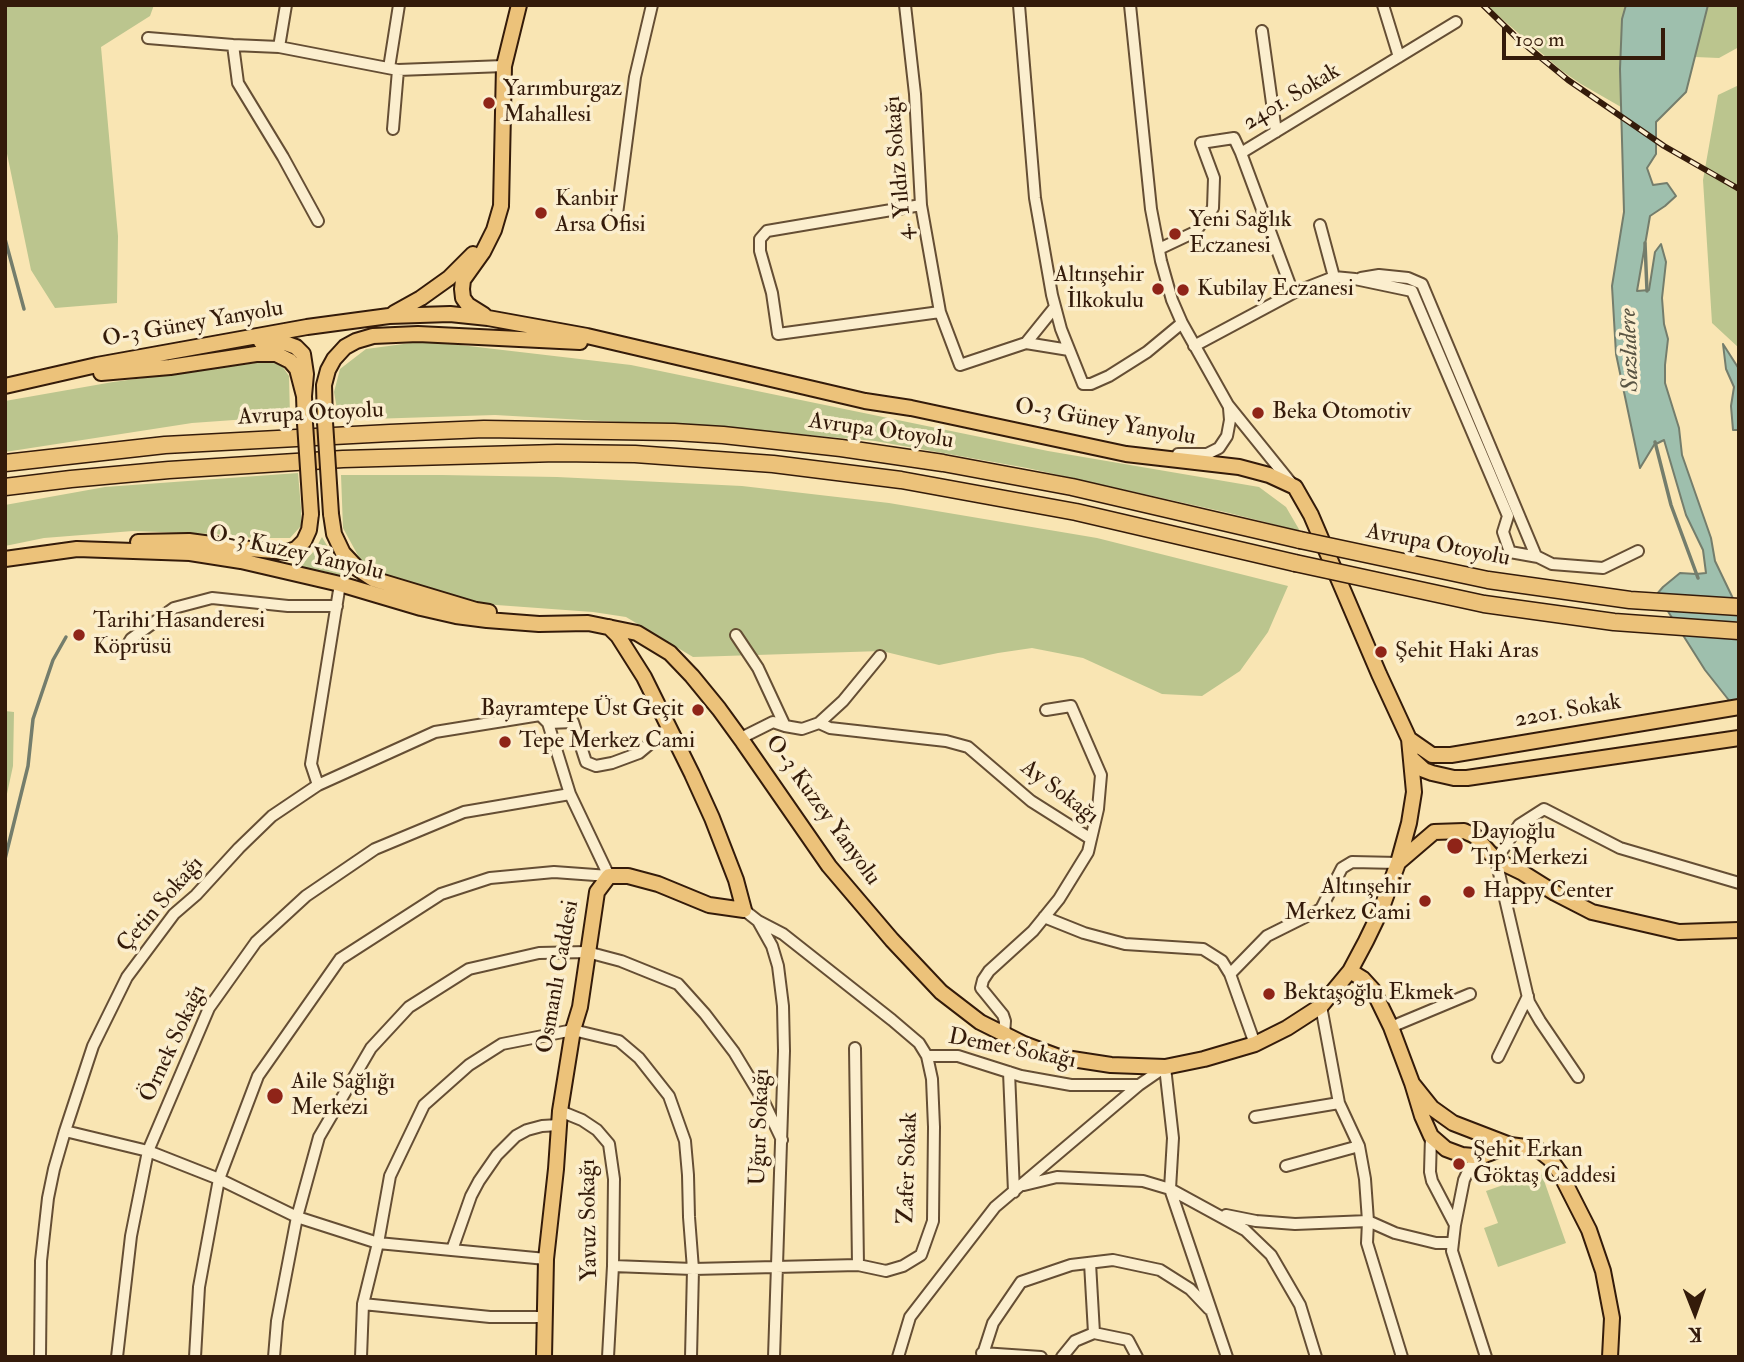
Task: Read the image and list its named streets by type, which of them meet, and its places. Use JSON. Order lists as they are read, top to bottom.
{
  "streets": {
    "highway": ["Avrupa Otoyolu"],
    "main road": [
      "O-3 Güney Yanyolu",
      "O-3 Kuzey Yanyolu",
      "2201. Sokak",
      "Osmanlı Caddesi"
    ],
    "street": [
      "2401. Sokak",
      "4. Yıldız Sokağı",
      "Ay Sokağı",
      "Çetin Sokağı",
      "Örnek Sokağı",
      "Demet Sokağı",
      "Uğur Sokağı",
      "Zafer Sokak",
      "Yavuz Sokağı"
    ]
  },
  "crossings": [
    ["O-3 Kuzey Yanyolu", "Ay Sokağı"],
    ["Osmanlı Caddesi", "Yavuz Sokağı"],
    ["Demet Sokağı", "Uğur Sokağı"],
    ["Demet Sokağı", "Zafer Sokak"],
    ["Uğur Sokağı", "Zafer Sokak"],
    ["Zafer Sokak", "Yavuz Sokağı"]
  ],
  "water": ["Sazlıdere"],
  "places": [
    "Yarımburgaz Mahallesi",
    "Kanbir Arsa Ofisi",
    "Yeni Sağlık Eczanesi",
    "Altınşehir İlkokulu",
    "Kubilay Eczanesi",
    "Beka Otomotiv",
    "Tarihi Hasanderesi Köprüsü",
    "Şehit Haki Aras",
    "Bayramtepe Üst Geçit",
    "Tepe Merkez Cami",
    "Dayıoğlu Tıp Merkezi",
    "Happy Center",
    "Altınşehir Merkez Cami",
    "Bektaşoğlu Ekmek",
    "Aile Sağlığı Merkezi",
    "Şehit Erkan Göktaş Caddesi"
  ],
  "scale_bar": "100 m",
  "north": "bottom"
}
